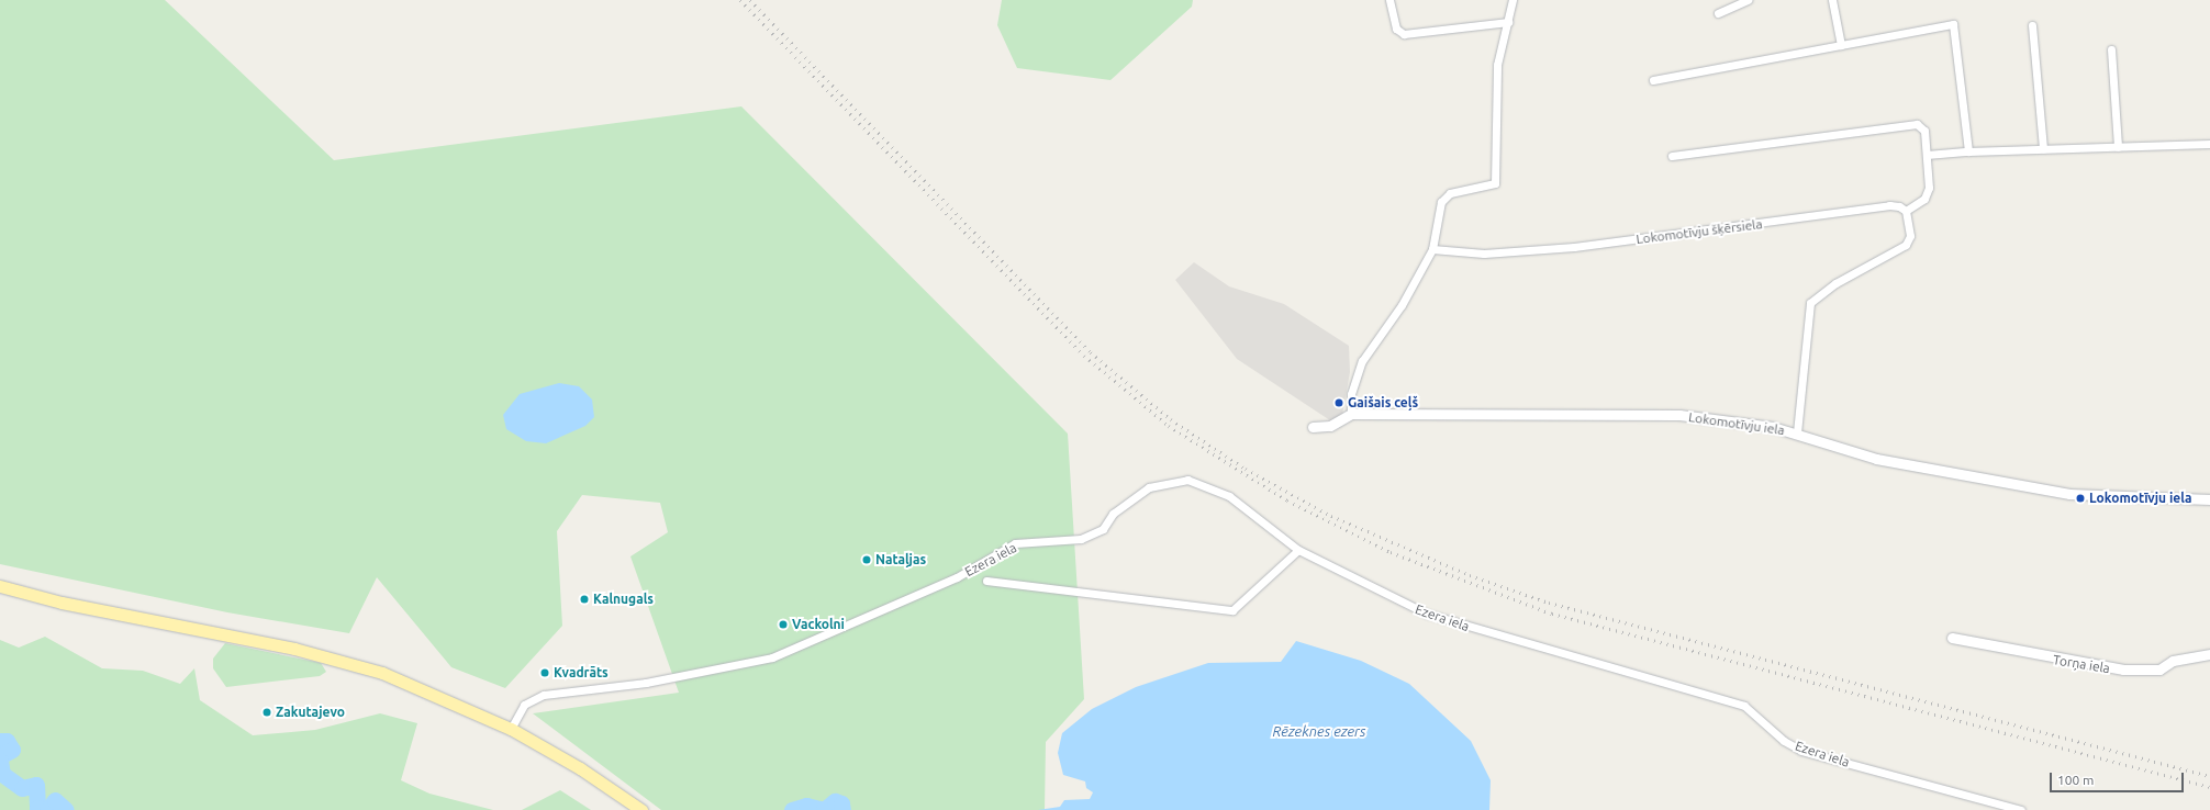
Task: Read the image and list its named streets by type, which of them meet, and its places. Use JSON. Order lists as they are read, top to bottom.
{
  "streets": {
    "street": [
      "Lokomotīvju šķērsiela",
      "Lokomotīvju iela",
      "Ezera iela",
      "Torņa iela"
    ]
  },
  "water": ["Rēzeknes ezers"],
  "places": [
    "Gaišais ceļš",
    "Lokomotīvju iela",
    "Nataļjas",
    "Kalnugals",
    "Vackolni",
    "Kvadrāts",
    "Zakutajevo"
  ],
  "scale_bar": "100 m"
}
